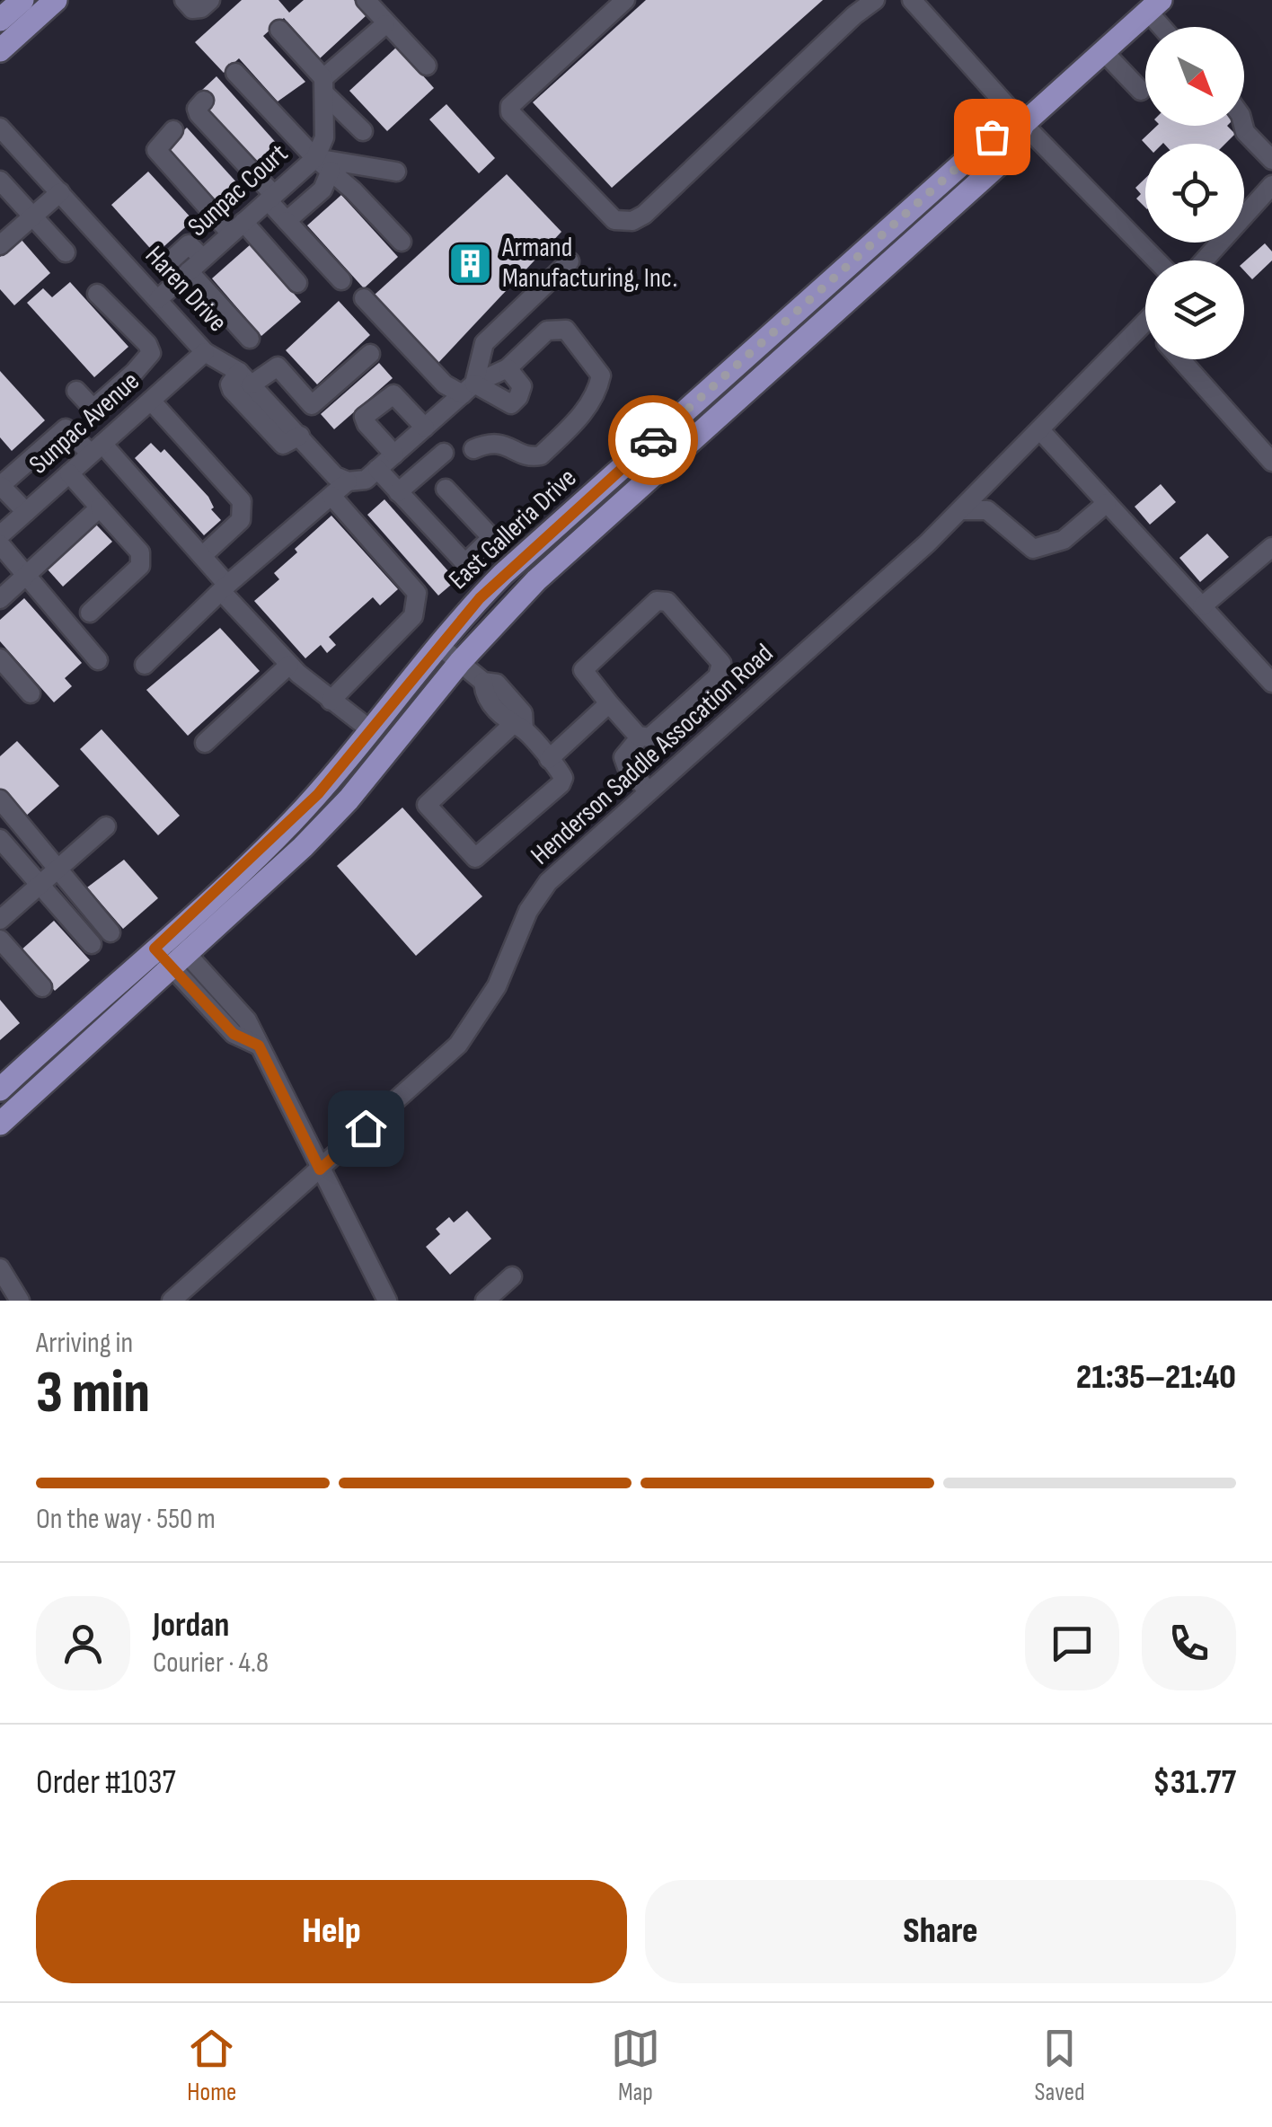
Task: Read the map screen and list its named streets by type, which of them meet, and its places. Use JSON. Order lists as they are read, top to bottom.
{
  "streets": {
    "main road": ["East Galleria Drive"],
    "street": [
      "Sunpac Court",
      "Haren Drive",
      "Sunpac Avenue",
      "Henderson Saddle Assocation Road"
    ]
  },
  "crossings": [
    ["Sunpac Court", "Haren Drive"],
    ["Haren Drive", "Sunpac Avenue"]
  ],
  "places": {
    "building": ["Armand Manufacturing, Inc."]
  },
  "north": "bottom right",
  "page": {
    "heading": ["3 min", "Arriving in", "21:35–21:40"],
    "panel": [
      "Jordan",
      "Courier · 4.8",
      "Order #1037",
      "$31.77"
    ],
    "bar": "On the way · 550 m",
    "buttons": ["Help", "Share"],
    "tabs": ["Home", "Map", "Saved"]
  }
}
